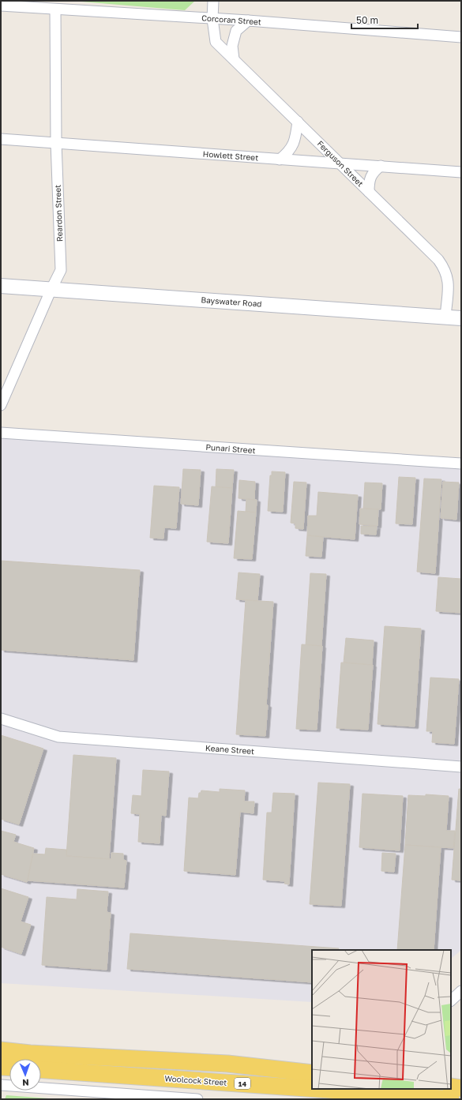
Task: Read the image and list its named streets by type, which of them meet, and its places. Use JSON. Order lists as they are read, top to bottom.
{
  "streets": {
    "main road": ["Bayswater Road", "Woolcock Street", "14"],
    "street": [
      "Corcoran Street",
      "Howlett Street",
      "Ferguson Street",
      "Reardon Street",
      "Punari Street",
      "Keane Street"
    ]
  },
  "crossings": [
    ["Corcoran Street", "Ferguson Street"],
    ["Corcoran Street", "Reardon Street"],
    ["Howlett Street", "Ferguson Street"],
    ["Howlett Street", "Reardon Street"],
    ["Ferguson Street", "Bayswater Road"],
    ["Reardon Street", "Bayswater Road"]
  ],
  "scale_bar": "50 m",
  "north": "bottom"
}
